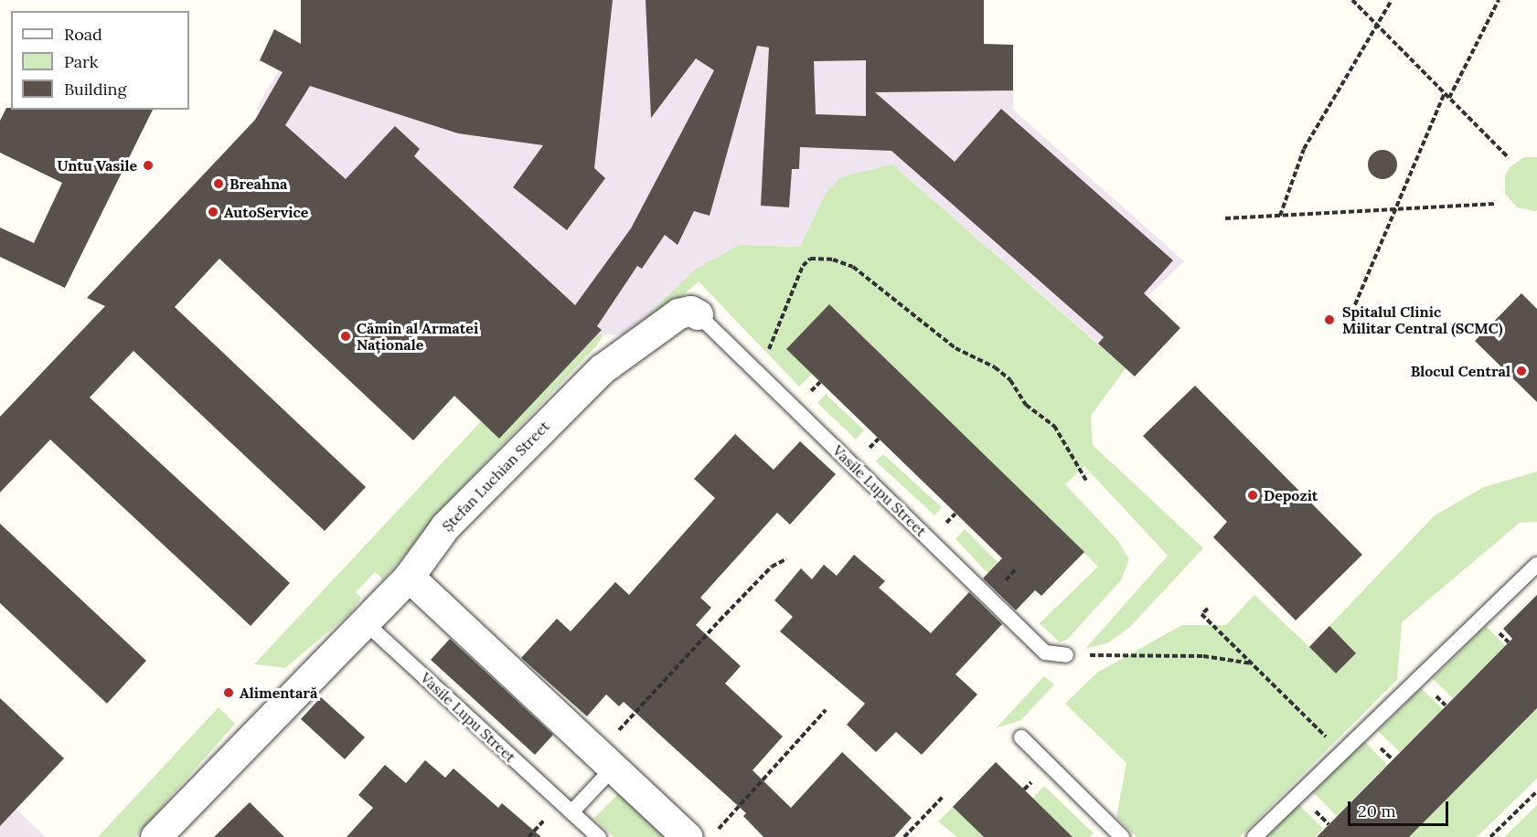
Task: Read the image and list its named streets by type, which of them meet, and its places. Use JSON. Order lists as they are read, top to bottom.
{
  "streets": {
    "street": ["Ștefan Luchian Street"],
    "lane": ["Vasile Lupu Street"]
  },
  "crossings": [
    ["Ștefan Luchian Street", "Vasile Lupu Street"]
  ],
  "places": [
    "Untu Vasile",
    "Breahna",
    "AutoService",
    "Spitalul Clinic Militar Central (SCMC)",
    "Cămin al Armatei Naționale",
    "Blocul Central",
    "Depozit",
    "Alimentară"
  ],
  "legend": ["Road", "Park", "Building"],
  "scale_bar": "20 m"
}
